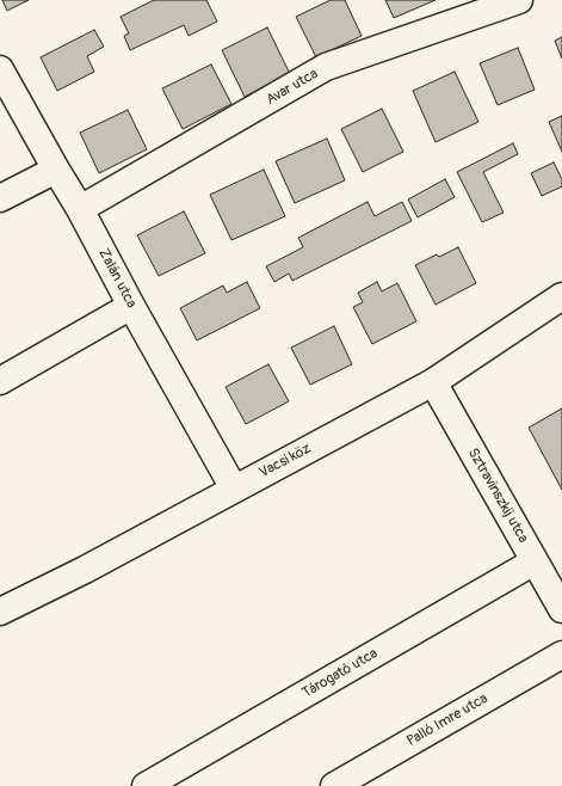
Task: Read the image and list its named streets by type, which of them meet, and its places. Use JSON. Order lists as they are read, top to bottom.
{
  "streets": {
    "street": [
      "Avar utca",
      "Zalán utca",
      "Vacsi köz",
      "Sztravinszkij utca",
      "Tárogató utca",
      "Palló Imre utca"
    ]
  },
  "crossings": [
    ["Avar utca", "Zalán utca"],
    ["Zalán utca", "Vacsi köz"],
    ["Vacsi köz", "Sztravinszkij utca"],
    ["Sztravinszkij utca", "Tárogató utca"]
  ]
}
